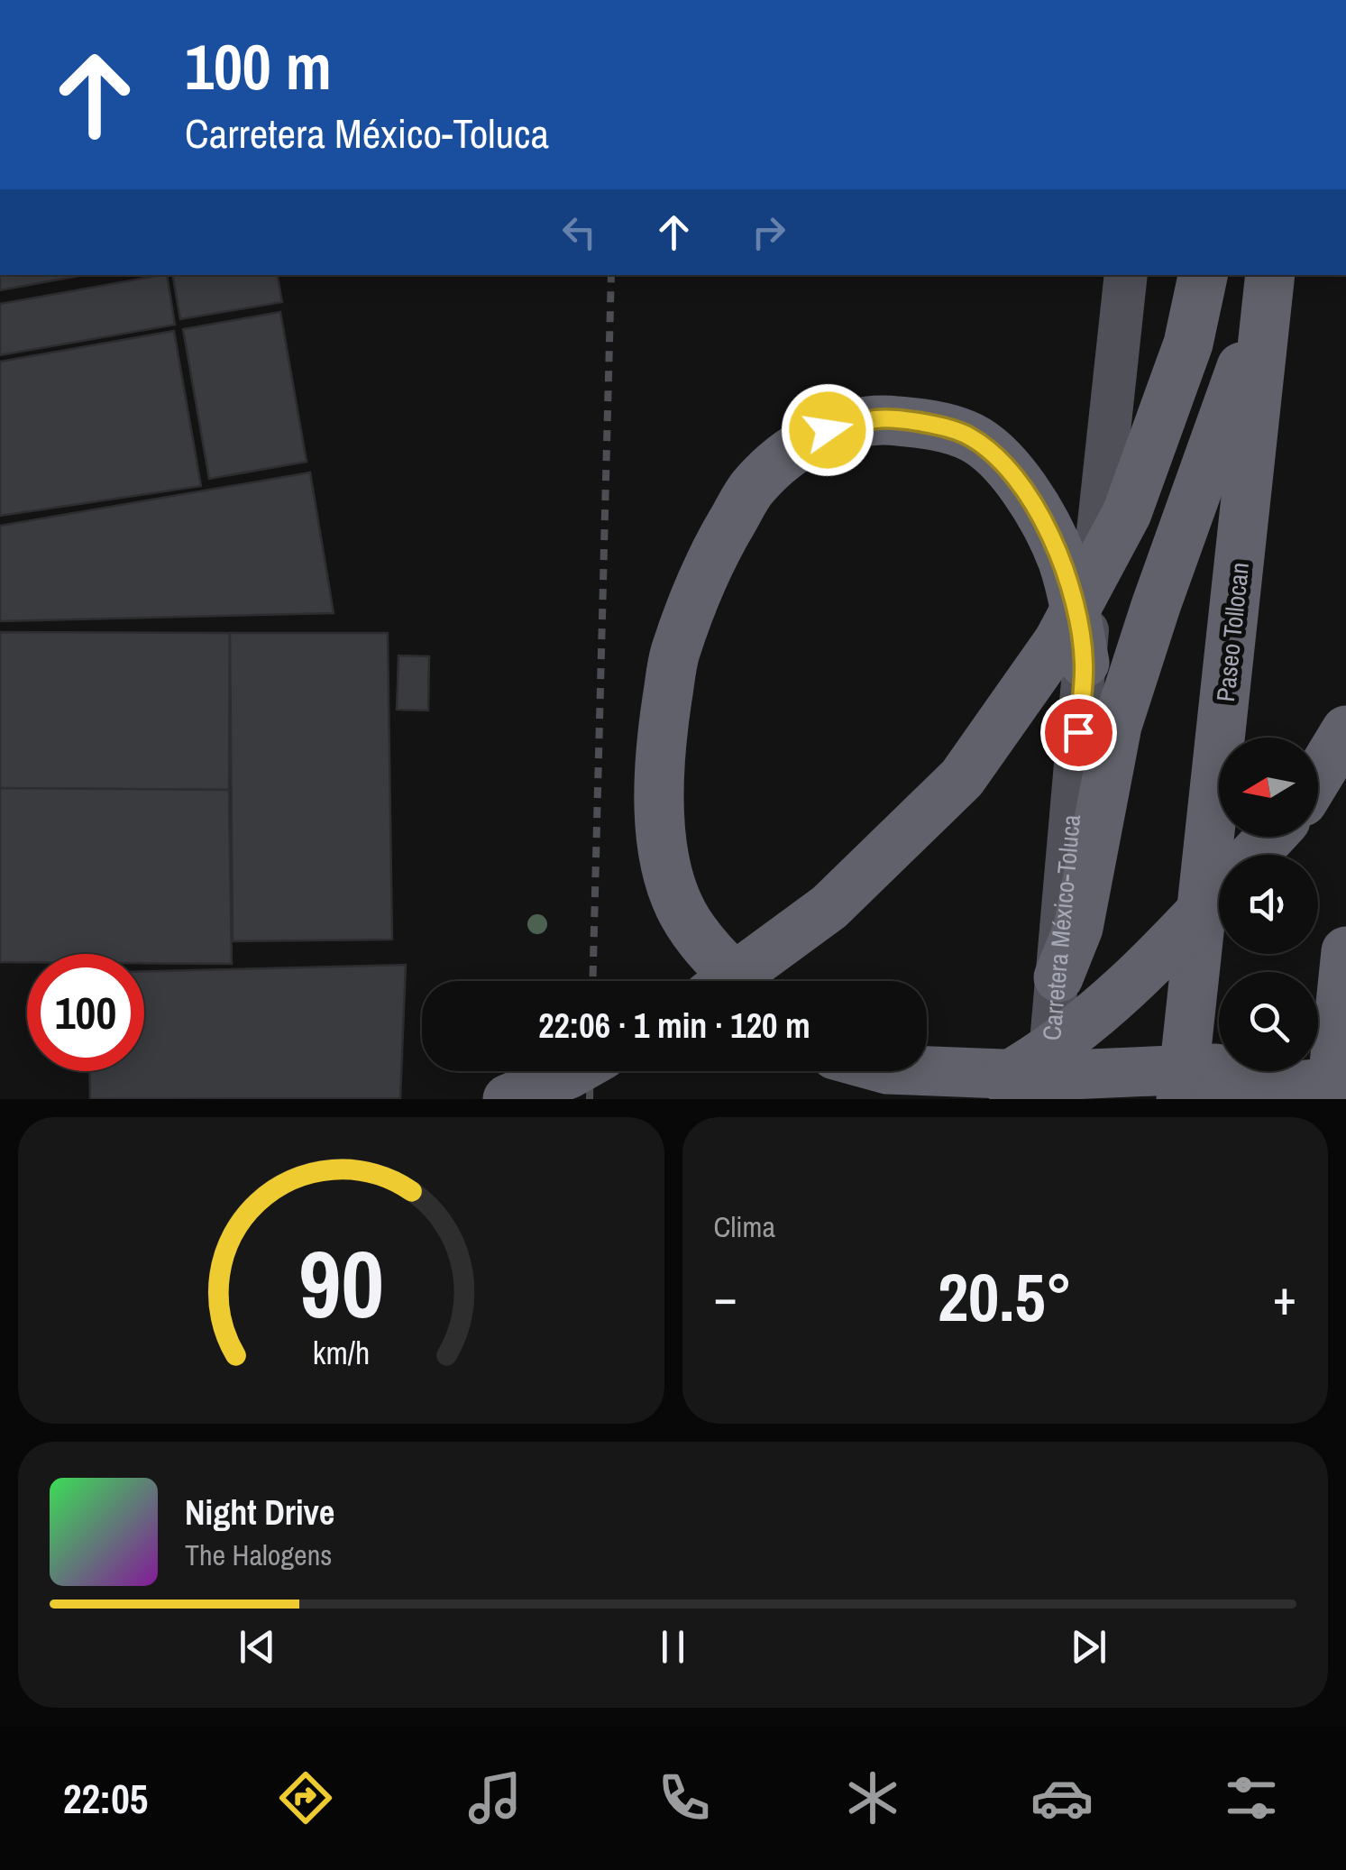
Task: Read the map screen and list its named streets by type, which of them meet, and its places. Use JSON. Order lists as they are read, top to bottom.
{
  "streets": {
    "highway": ["Paseo Tollocan"],
    "main road": ["Carretera México-Toluca"]
  },
  "north": "left",
  "page": {
    "turn": ["100 m", "Carretera México-Toluca"],
    "limit": "100",
    "trip": "22:06 · 1 min · 120 m",
    "tile": "Clima",
    "heat": ["−", "20.5°", "+"],
    "song": ["Night Drive", "The Halogens"],
    "tabs": "22:05",
    "gauge": ["90", "km/h"]
  }
}
